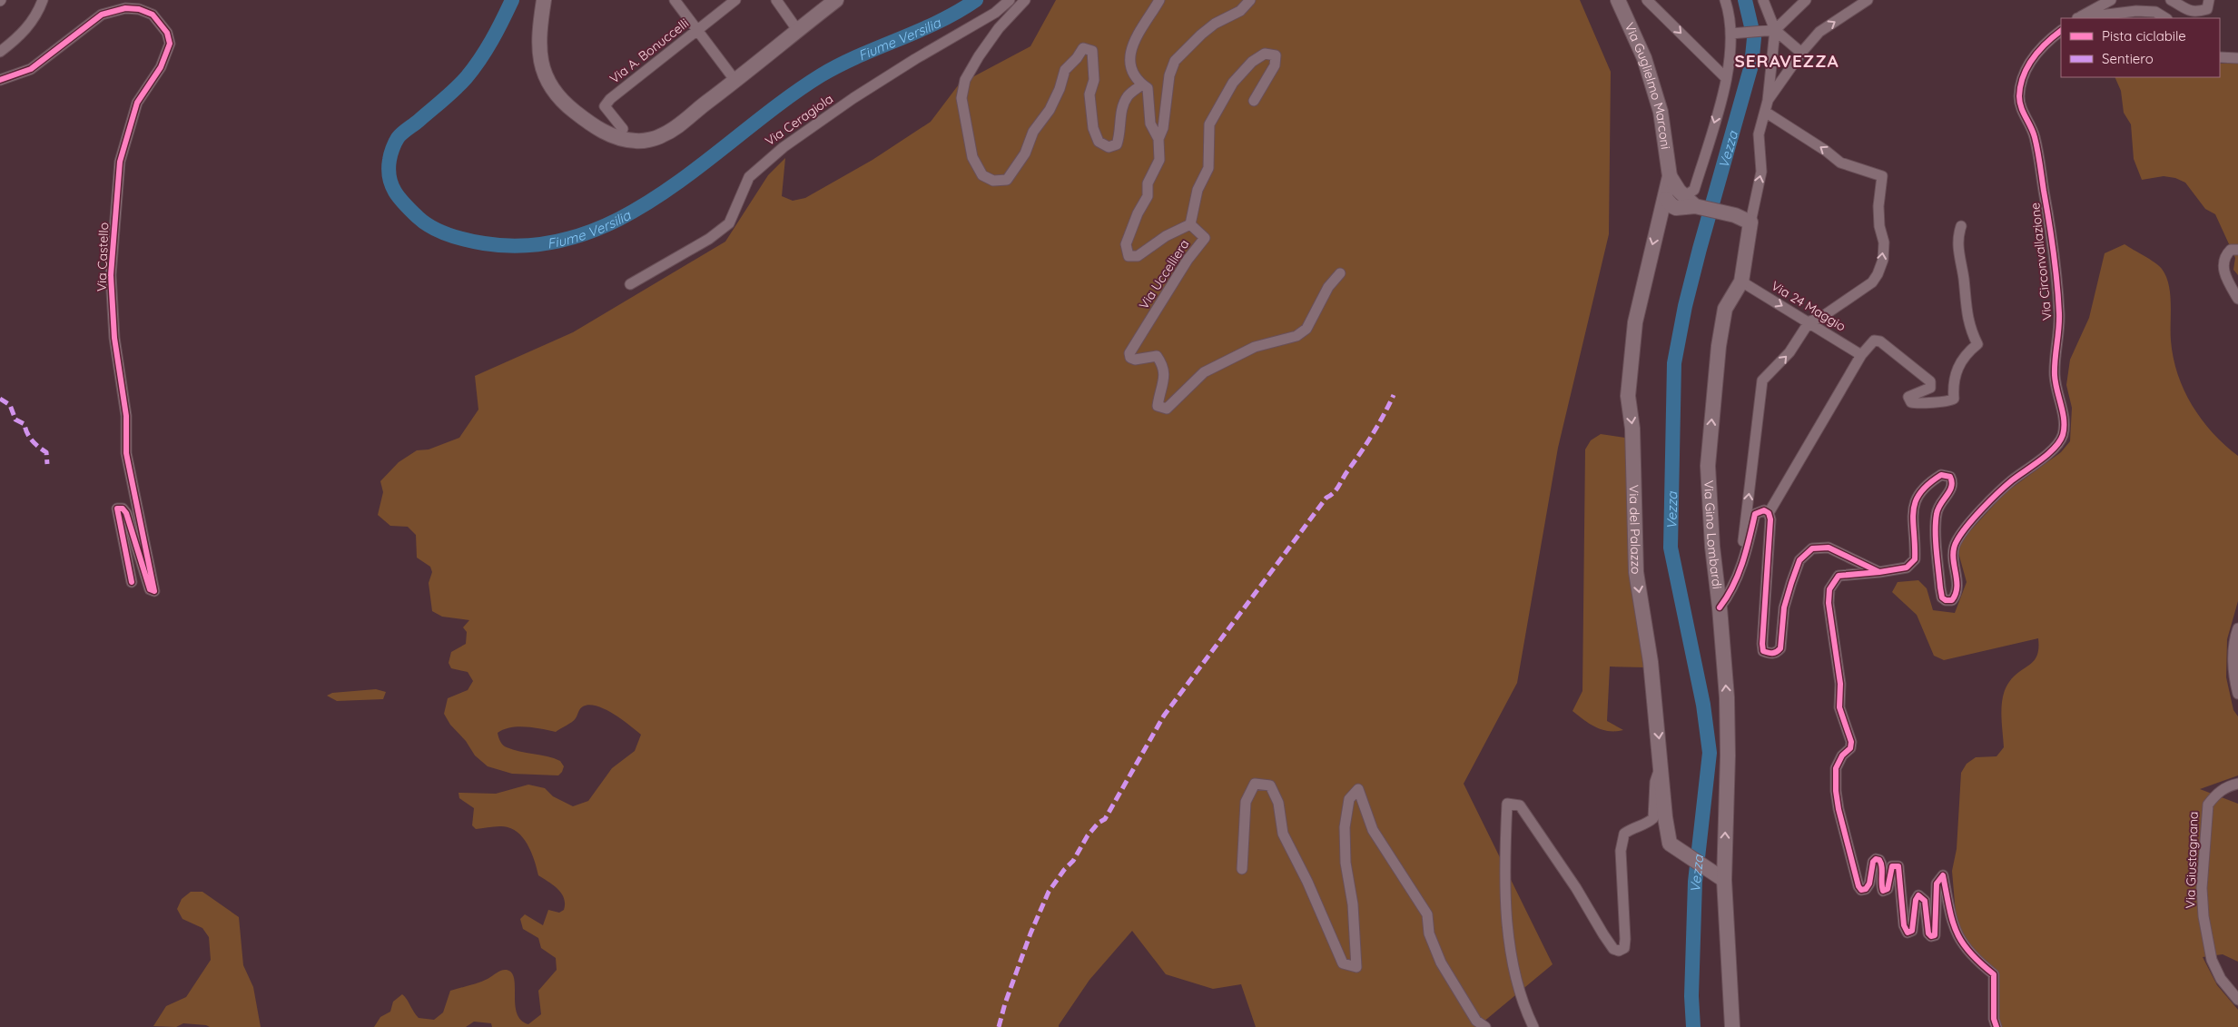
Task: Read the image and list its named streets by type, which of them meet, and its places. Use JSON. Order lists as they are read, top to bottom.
{
  "streets": {
    "main road": ["Via Guglielmo Marconi", "Via del Palazzo", "Via Gino Lombardi"],
    "street": [
      "Via A. Bonuccelli",
      "Via Ceragiola",
      "Via Castello",
      "Via Circonvallazione",
      "Via Uccelliera",
      "Via 24 Maggio",
      "Via Giustagnana"
    ]
  },
  "crossings": [
    ["Via Guglielmo Marconi", "Via del Palazzo"],
    ["Via 24 Maggio", "Via Gino Lombardi"],
    ["Via del Palazzo", "Via Gino Lombardi"]
  ],
  "one_way": ["Via 24 Maggio", "Via del Palazzo", "Via Gino Lombardi"],
  "districts": ["SERAVEZZA"],
  "water": ["Fiume Versilia", "Vezza"],
  "legend": ["Pista ciclabile", "Sentiero"]
}
